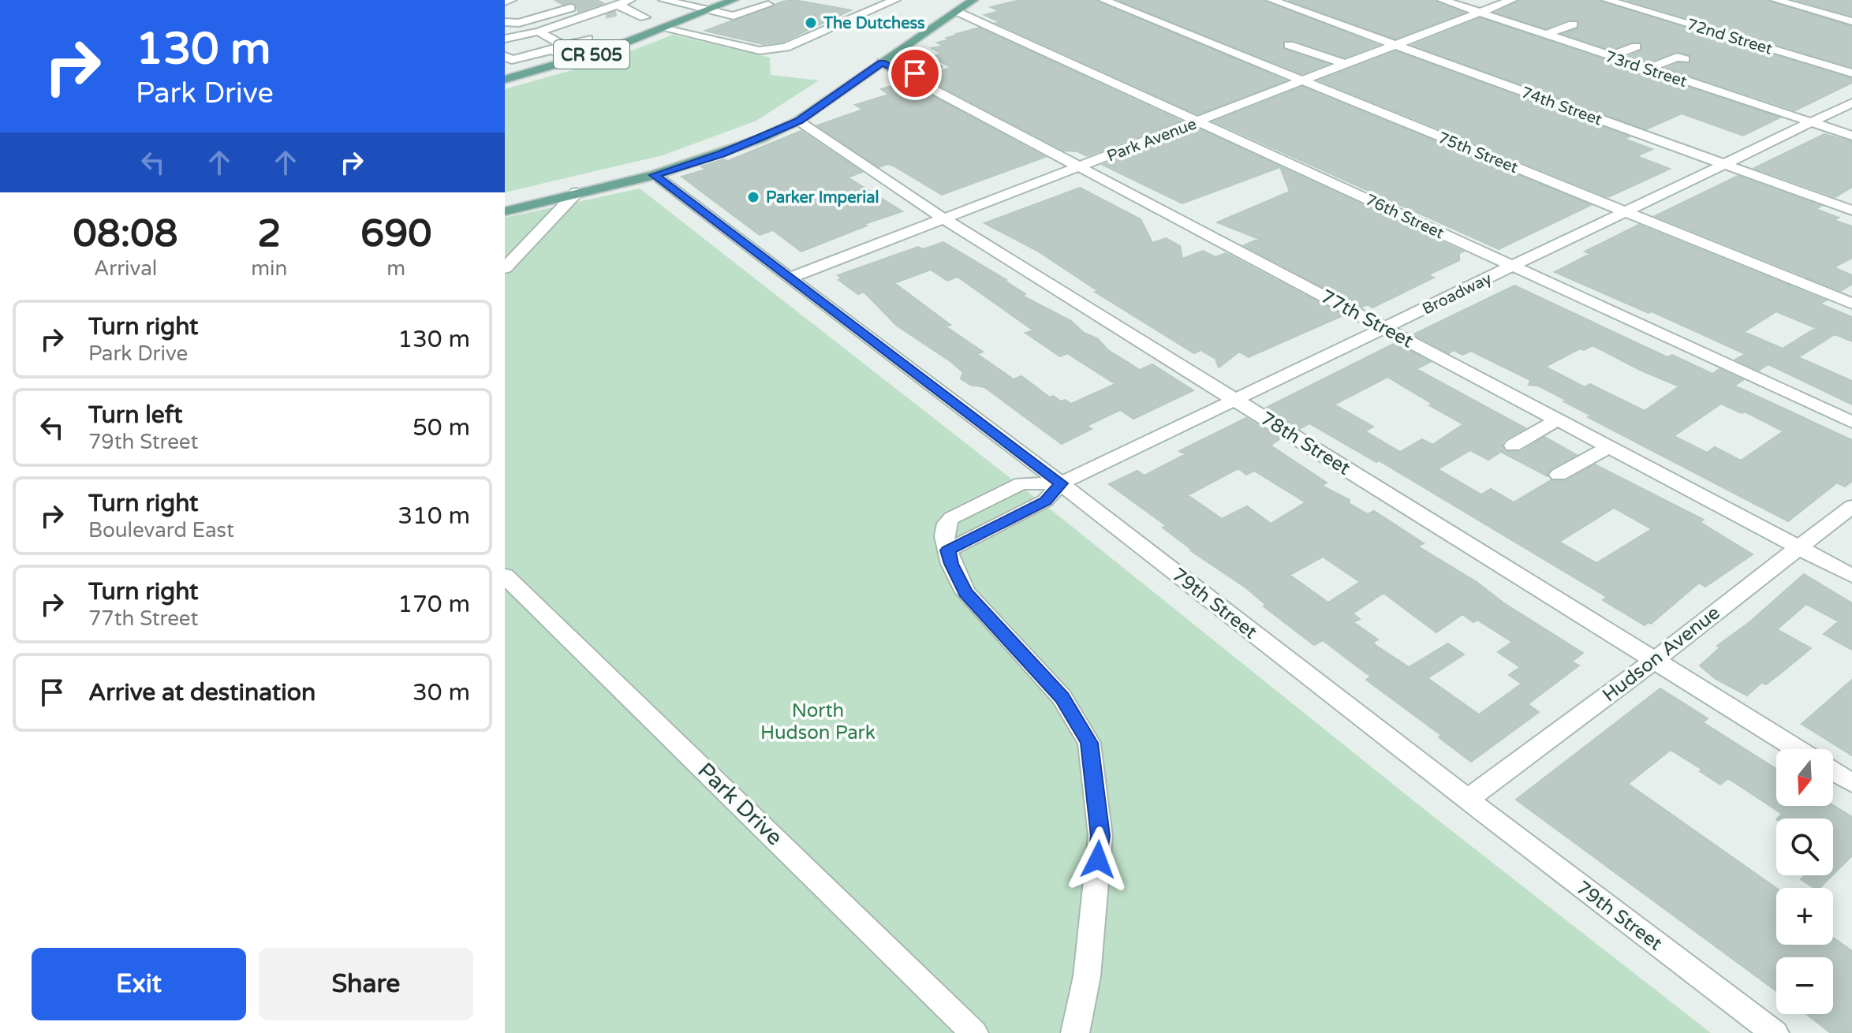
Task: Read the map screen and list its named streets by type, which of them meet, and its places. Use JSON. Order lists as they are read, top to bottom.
{
  "streets": {
    "main road": ["CR 505"],
    "street": [
      "72nd Street",
      "73rd Street",
      "74th Street",
      "Park Avenue",
      "75th Street",
      "76th Street",
      "Broadway",
      "77th Street",
      "78th Street",
      "79th Street",
      "Hudson Avenue",
      "Park Drive"
    ]
  },
  "crossings": [
    ["73rd Street", "Park Avenue"],
    ["73rd Street", "Broadway"],
    ["74th Street", "Park Avenue"],
    ["74th Street", "Broadway"],
    ["Park Avenue", "75th Street"],
    ["Park Avenue", "76th Street"],
    ["Park Avenue", "77th Street"],
    ["Park Avenue", "78th Street"],
    ["Park Avenue", "79th Street"],
    ["75th Street", "Broadway"],
    ["76th Street", "Broadway"],
    ["Broadway", "77th Street"],
    ["Broadway", "78th Street"],
    ["Broadway", "79th Street"],
    ["77th Street", "Hudson Avenue"],
    ["78th Street", "Hudson Avenue"],
    ["79th Street", "Hudson Avenue"]
  ],
  "parks": ["North Hudson Park"],
  "places": ["The Dutchess", "Parker Imperial"],
  "north": "bottom",
  "page": {
    "turn": ["130 m", "Park Drive"],
    "eta": [
      "08:08",
      "Arrival",
      "2",
      "min",
      "690",
      "m"
    ],
    "list": [
      {
        "name": "Turn right",
        "note": "Park Drive",
        "value": "130 m"
      },
      {
        "name": "Turn left",
        "note": "79th Street",
        "value": "50 m"
      },
      {
        "name": "Turn right",
        "note": "Boulevard East",
        "value": "310 m"
      },
      {
        "name": "Turn right",
        "note": "77th Street",
        "value": "170 m"
      },
      {
        "name": "Arrive at destination",
        "value": "30 m"
      }
    ],
    "map_buttons": ["+", "−"],
    "buttons": ["Exit", "Share"]
  }
}
